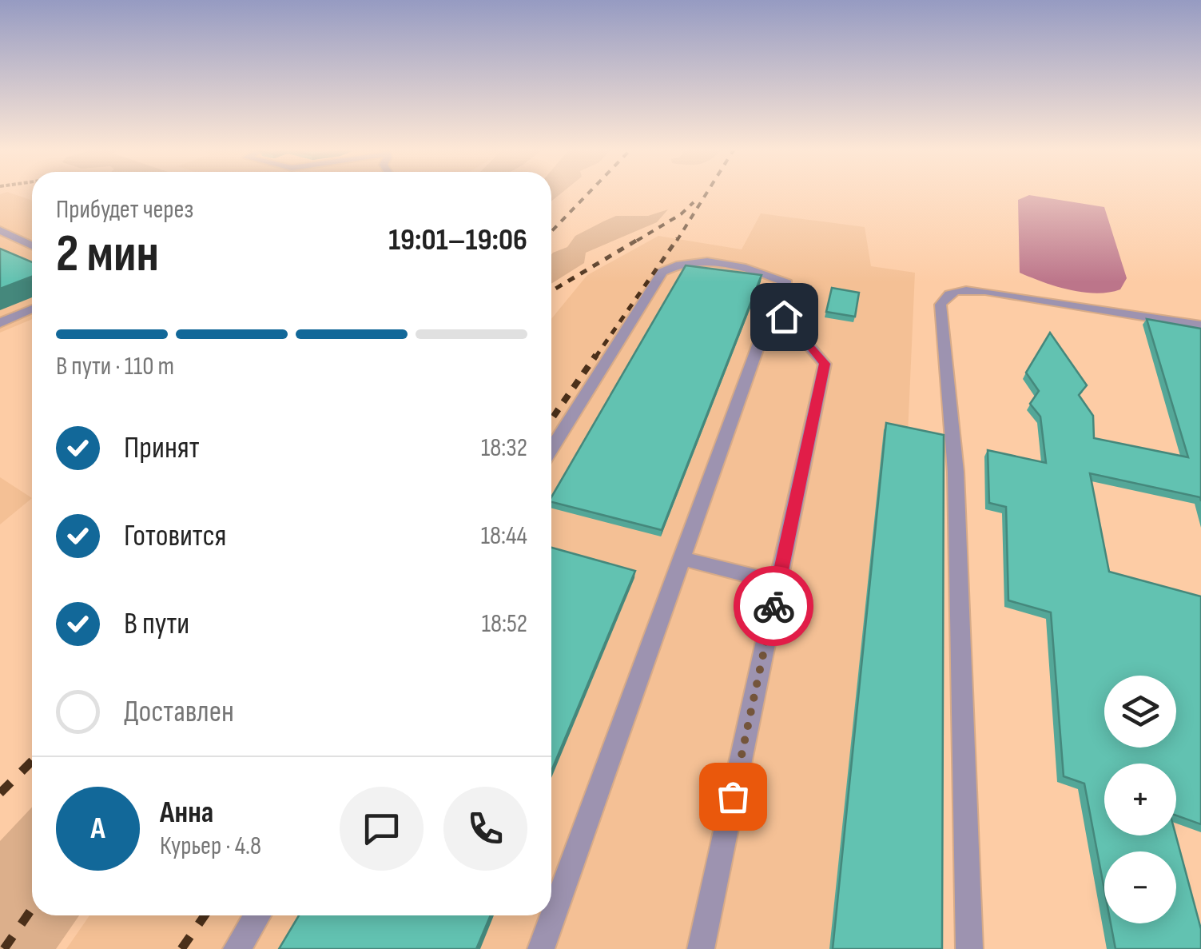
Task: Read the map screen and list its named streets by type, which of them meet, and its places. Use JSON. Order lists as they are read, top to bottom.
{
  "page": {
    "heading": ["2 мин", "Прибудет через", "19:01–19:06"],
    "panel": ["Анна", "Курьер · 4.8"],
    "bar": "В пути · 110 m",
    "list": [
      ["Принят", "18:32"],
      ["Готовится", "18:44"],
      ["В пути", "18:52"],
      "Доставлен"
    ],
    "map_buttons": ["+", "−"],
    "round": "А"
  }
}
